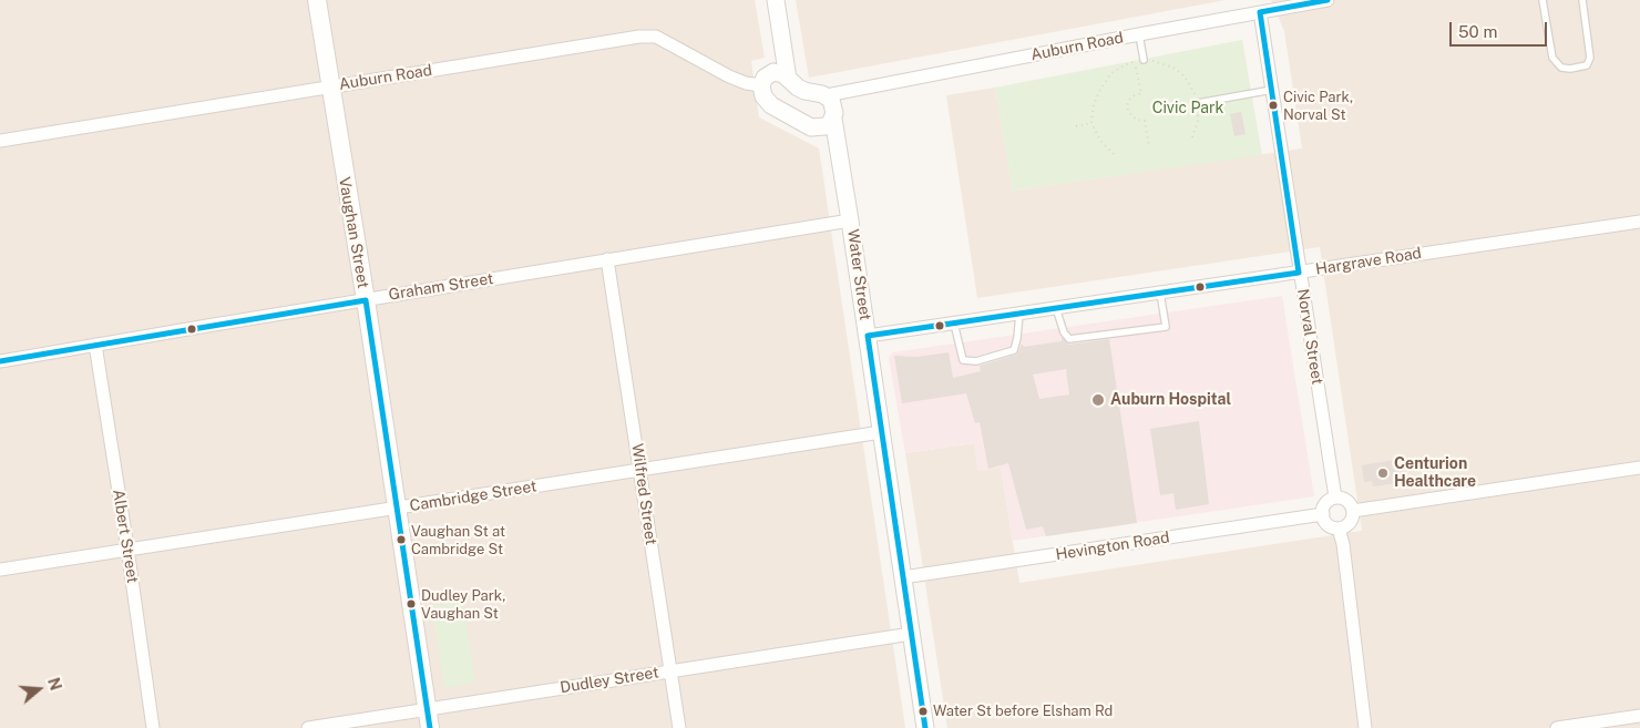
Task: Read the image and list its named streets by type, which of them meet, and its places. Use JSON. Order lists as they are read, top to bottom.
{
  "streets": {
    "main road": ["Vaughan Street"],
    "street": [
      "Auburn Road",
      "Hargrave Road",
      "Water Street",
      "Graham Street",
      "Norval Street",
      "Wilfred Street",
      "Cambridge Street",
      "Albert Street",
      "Hevington Road",
      "Dudley Street"
    ]
  },
  "crossings": [
    ["Auburn Road", "Vaughan Street"],
    ["Auburn Road", "Water Street"],
    ["Auburn Road", "Norval Street"],
    ["Vaughan Street", "Graham Street"],
    ["Vaughan Street", "Cambridge Street"],
    ["Vaughan Street", "Dudley Street"],
    ["Hargrave Road", "Water Street"],
    ["Hargrave Road", "Norval Street"],
    ["Water Street", "Graham Street"],
    ["Water Street", "Cambridge Street"],
    ["Water Street", "Hevington Road"],
    ["Water Street", "Dudley Street"],
    ["Graham Street", "Wilfred Street"],
    ["Graham Street", "Albert Street"],
    ["Norval Street", "Hevington Road"],
    ["Wilfred Street", "Cambridge Street"],
    ["Wilfred Street", "Dudley Street"],
    ["Cambridge Street", "Albert Street"]
  ],
  "parks": ["Civic Park"],
  "places": [
    "Civic Park, Norval St",
    "Auburn Hospital",
    "Centurion Healthcare",
    "Vaughan St at Cambridge St",
    "Dudley Park, Vaughan St",
    "Water St before Elsham Rd"
  ],
  "scale_bar": "50 m",
  "north": "right"
}
